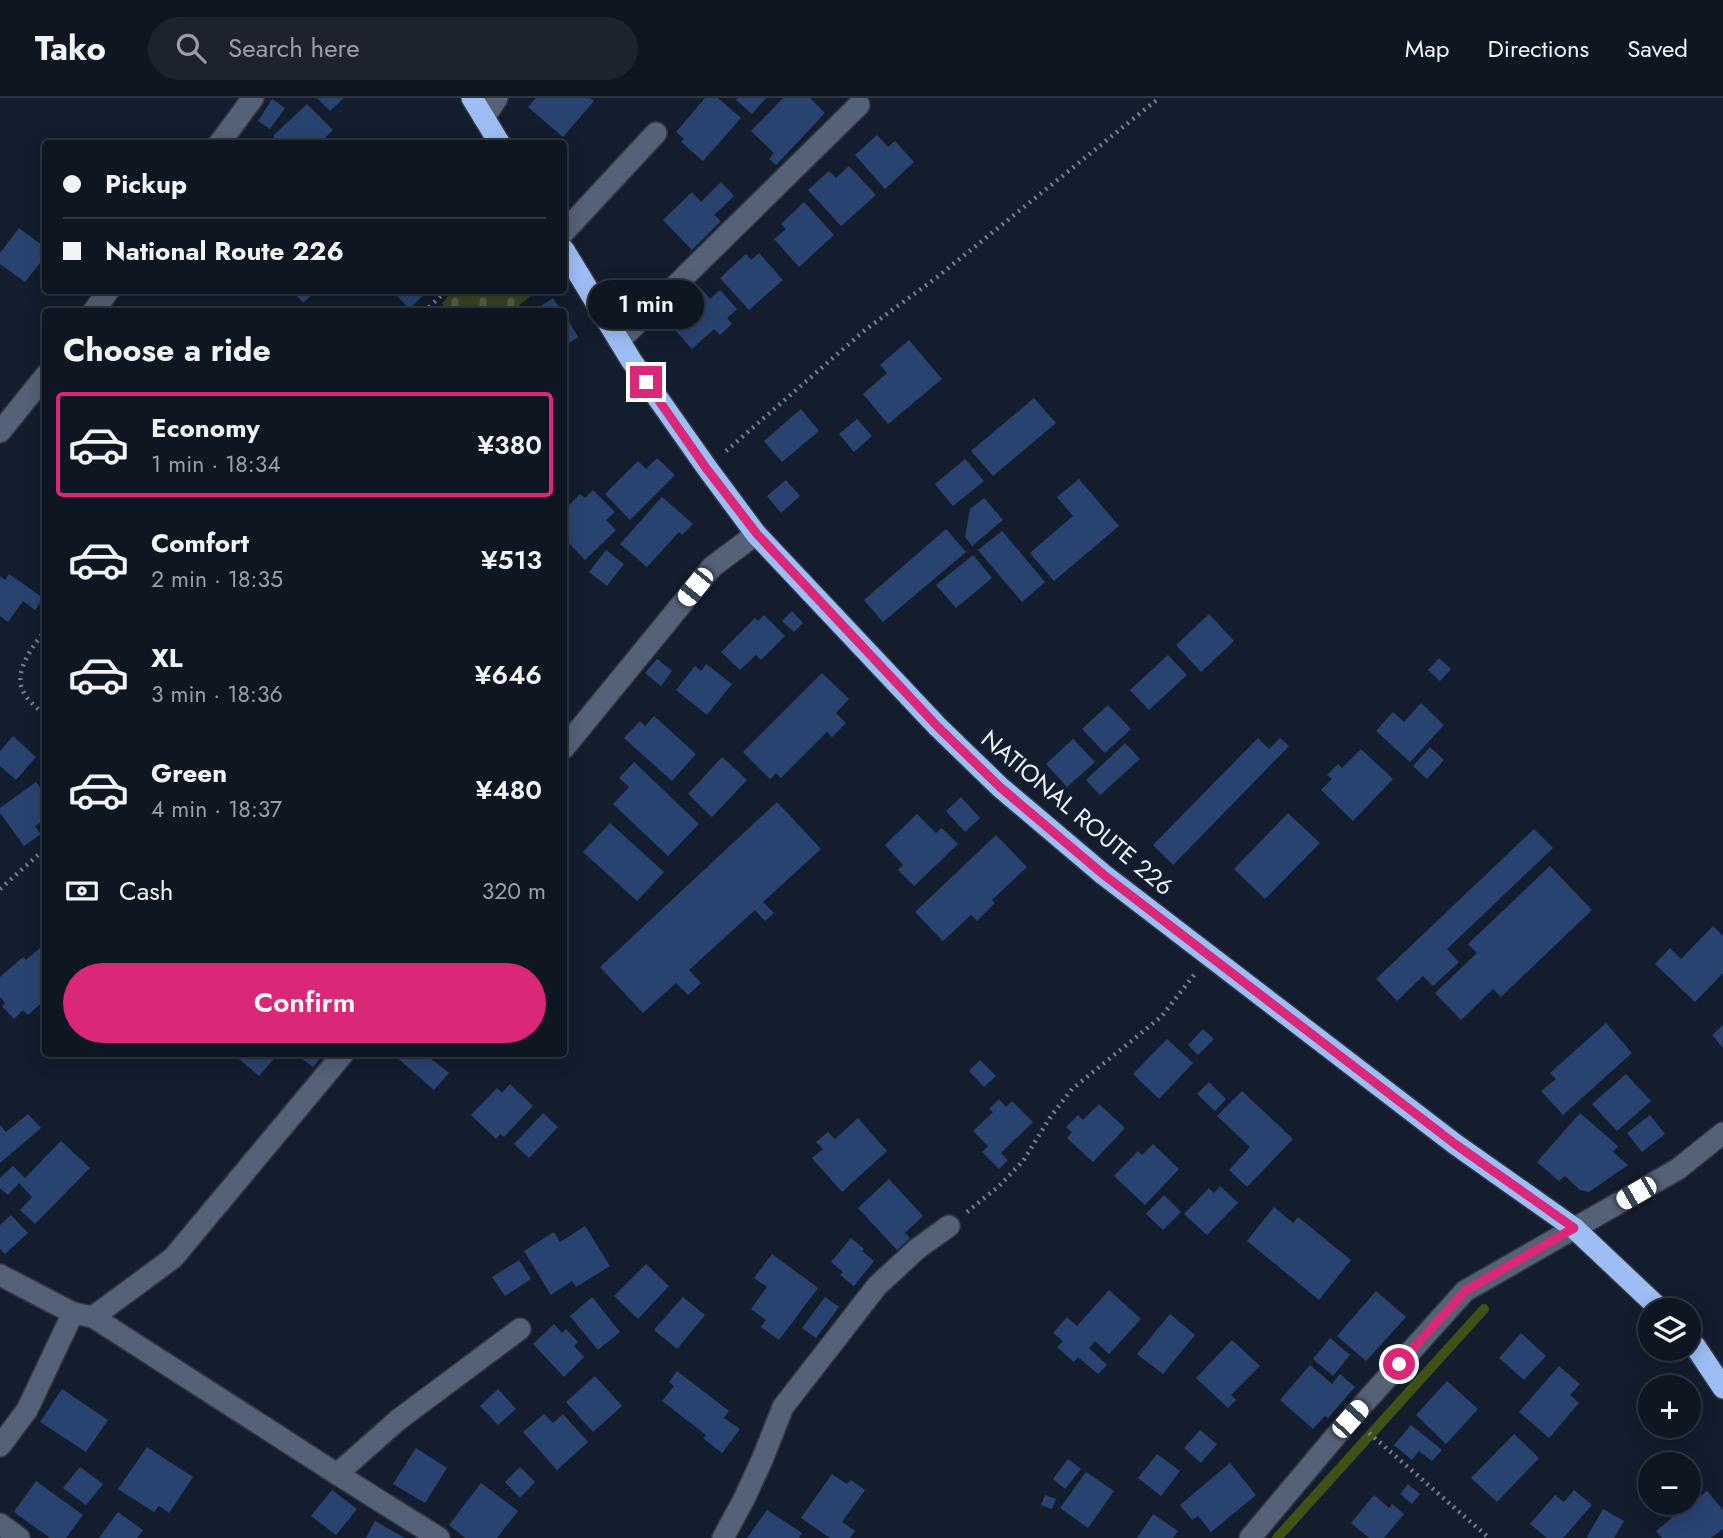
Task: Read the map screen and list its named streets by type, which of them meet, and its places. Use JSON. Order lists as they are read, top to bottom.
{
  "streets": {
    "highway": ["NATIONAL ROUTE 226"]
  },
  "page": {
    "header": "Tako",
    "search": "Search here",
    "nav": ["Map", "Directions", "Saved"],
    "banner": ["Pickup", "National Route 226"],
    "bubble": "1 min",
    "heading": "Choose a ride",
    "list": [
      {
        "name": "Economy",
        "note": "1 min · 18:34",
        "value": "¥380"
      },
      {
        "name": "Comfort",
        "note": "2 min · 18:35",
        "value": "¥513"
      },
      {
        "name": "XL",
        "note": "3 min · 18:36",
        "value": "¥646"
      },
      {
        "name": "Green",
        "note": "4 min · 18:37",
        "value": "¥480"
      }
    ],
    "pay": ["Cash", "320 m"],
    "buttons": "Confirm",
    "map_buttons": ["+", "−"]
  }
}
